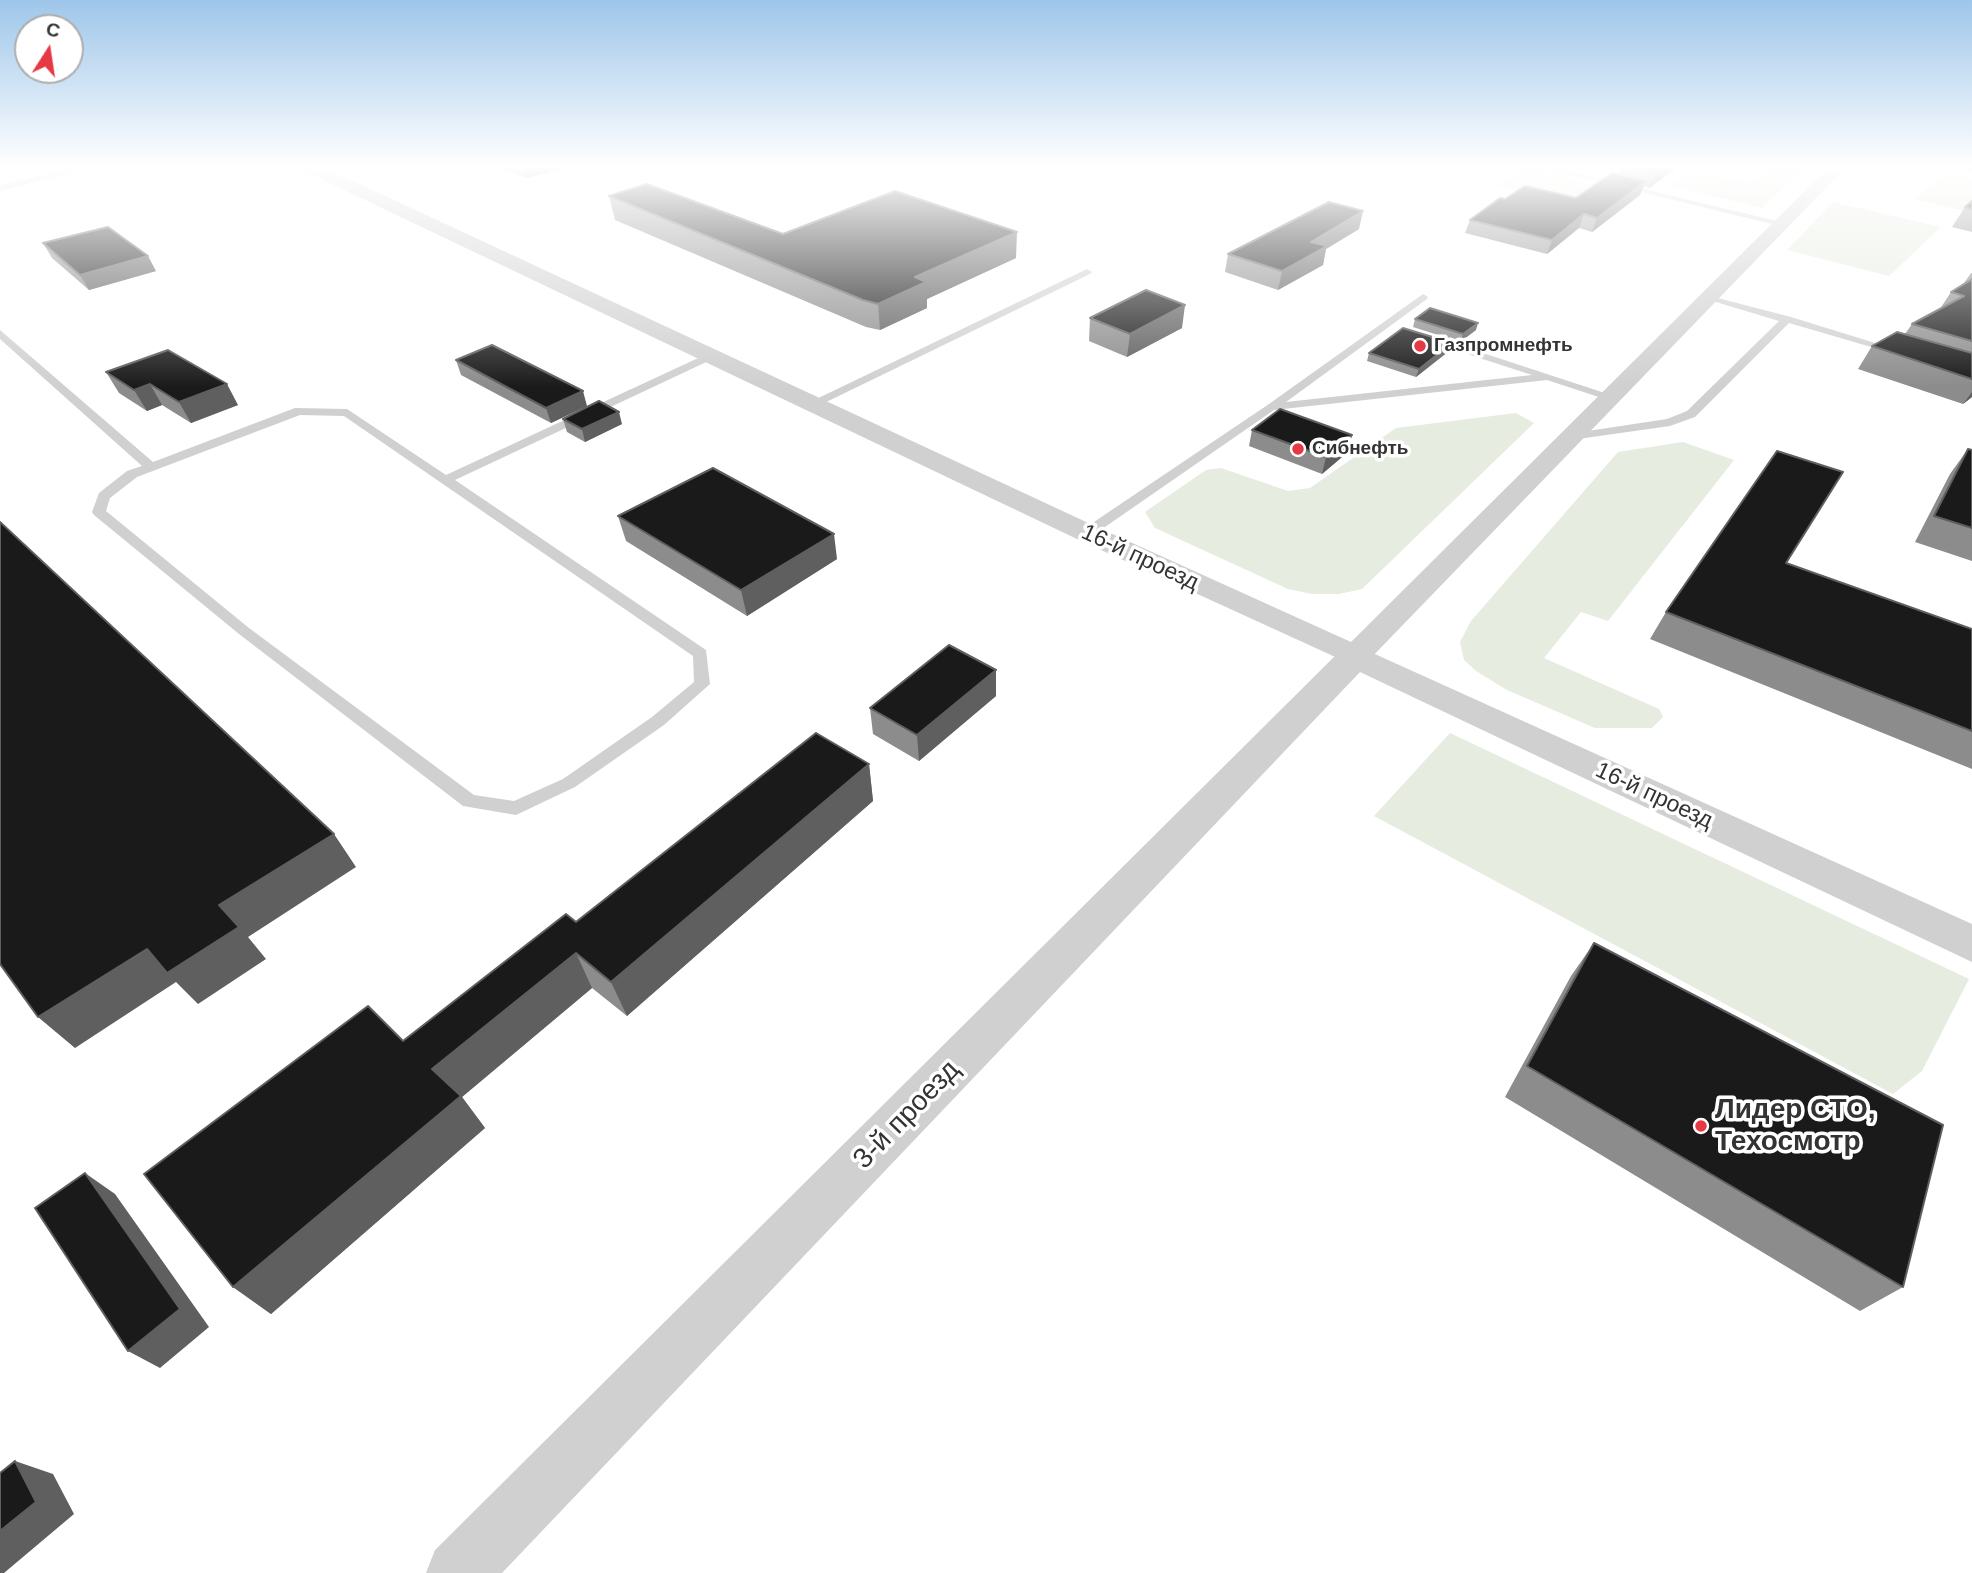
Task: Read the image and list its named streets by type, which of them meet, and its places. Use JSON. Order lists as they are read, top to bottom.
{
  "streets": {
    "street": ["16-й проезд", "3-й проезд"]
  },
  "crossings": [
    ["16-й проезд", "3-й проезд"]
  ],
  "places": ["Газпромнефть", "Сибнефть", "Лидер СТО, Техосмотр"],
  "north": "top"
}
